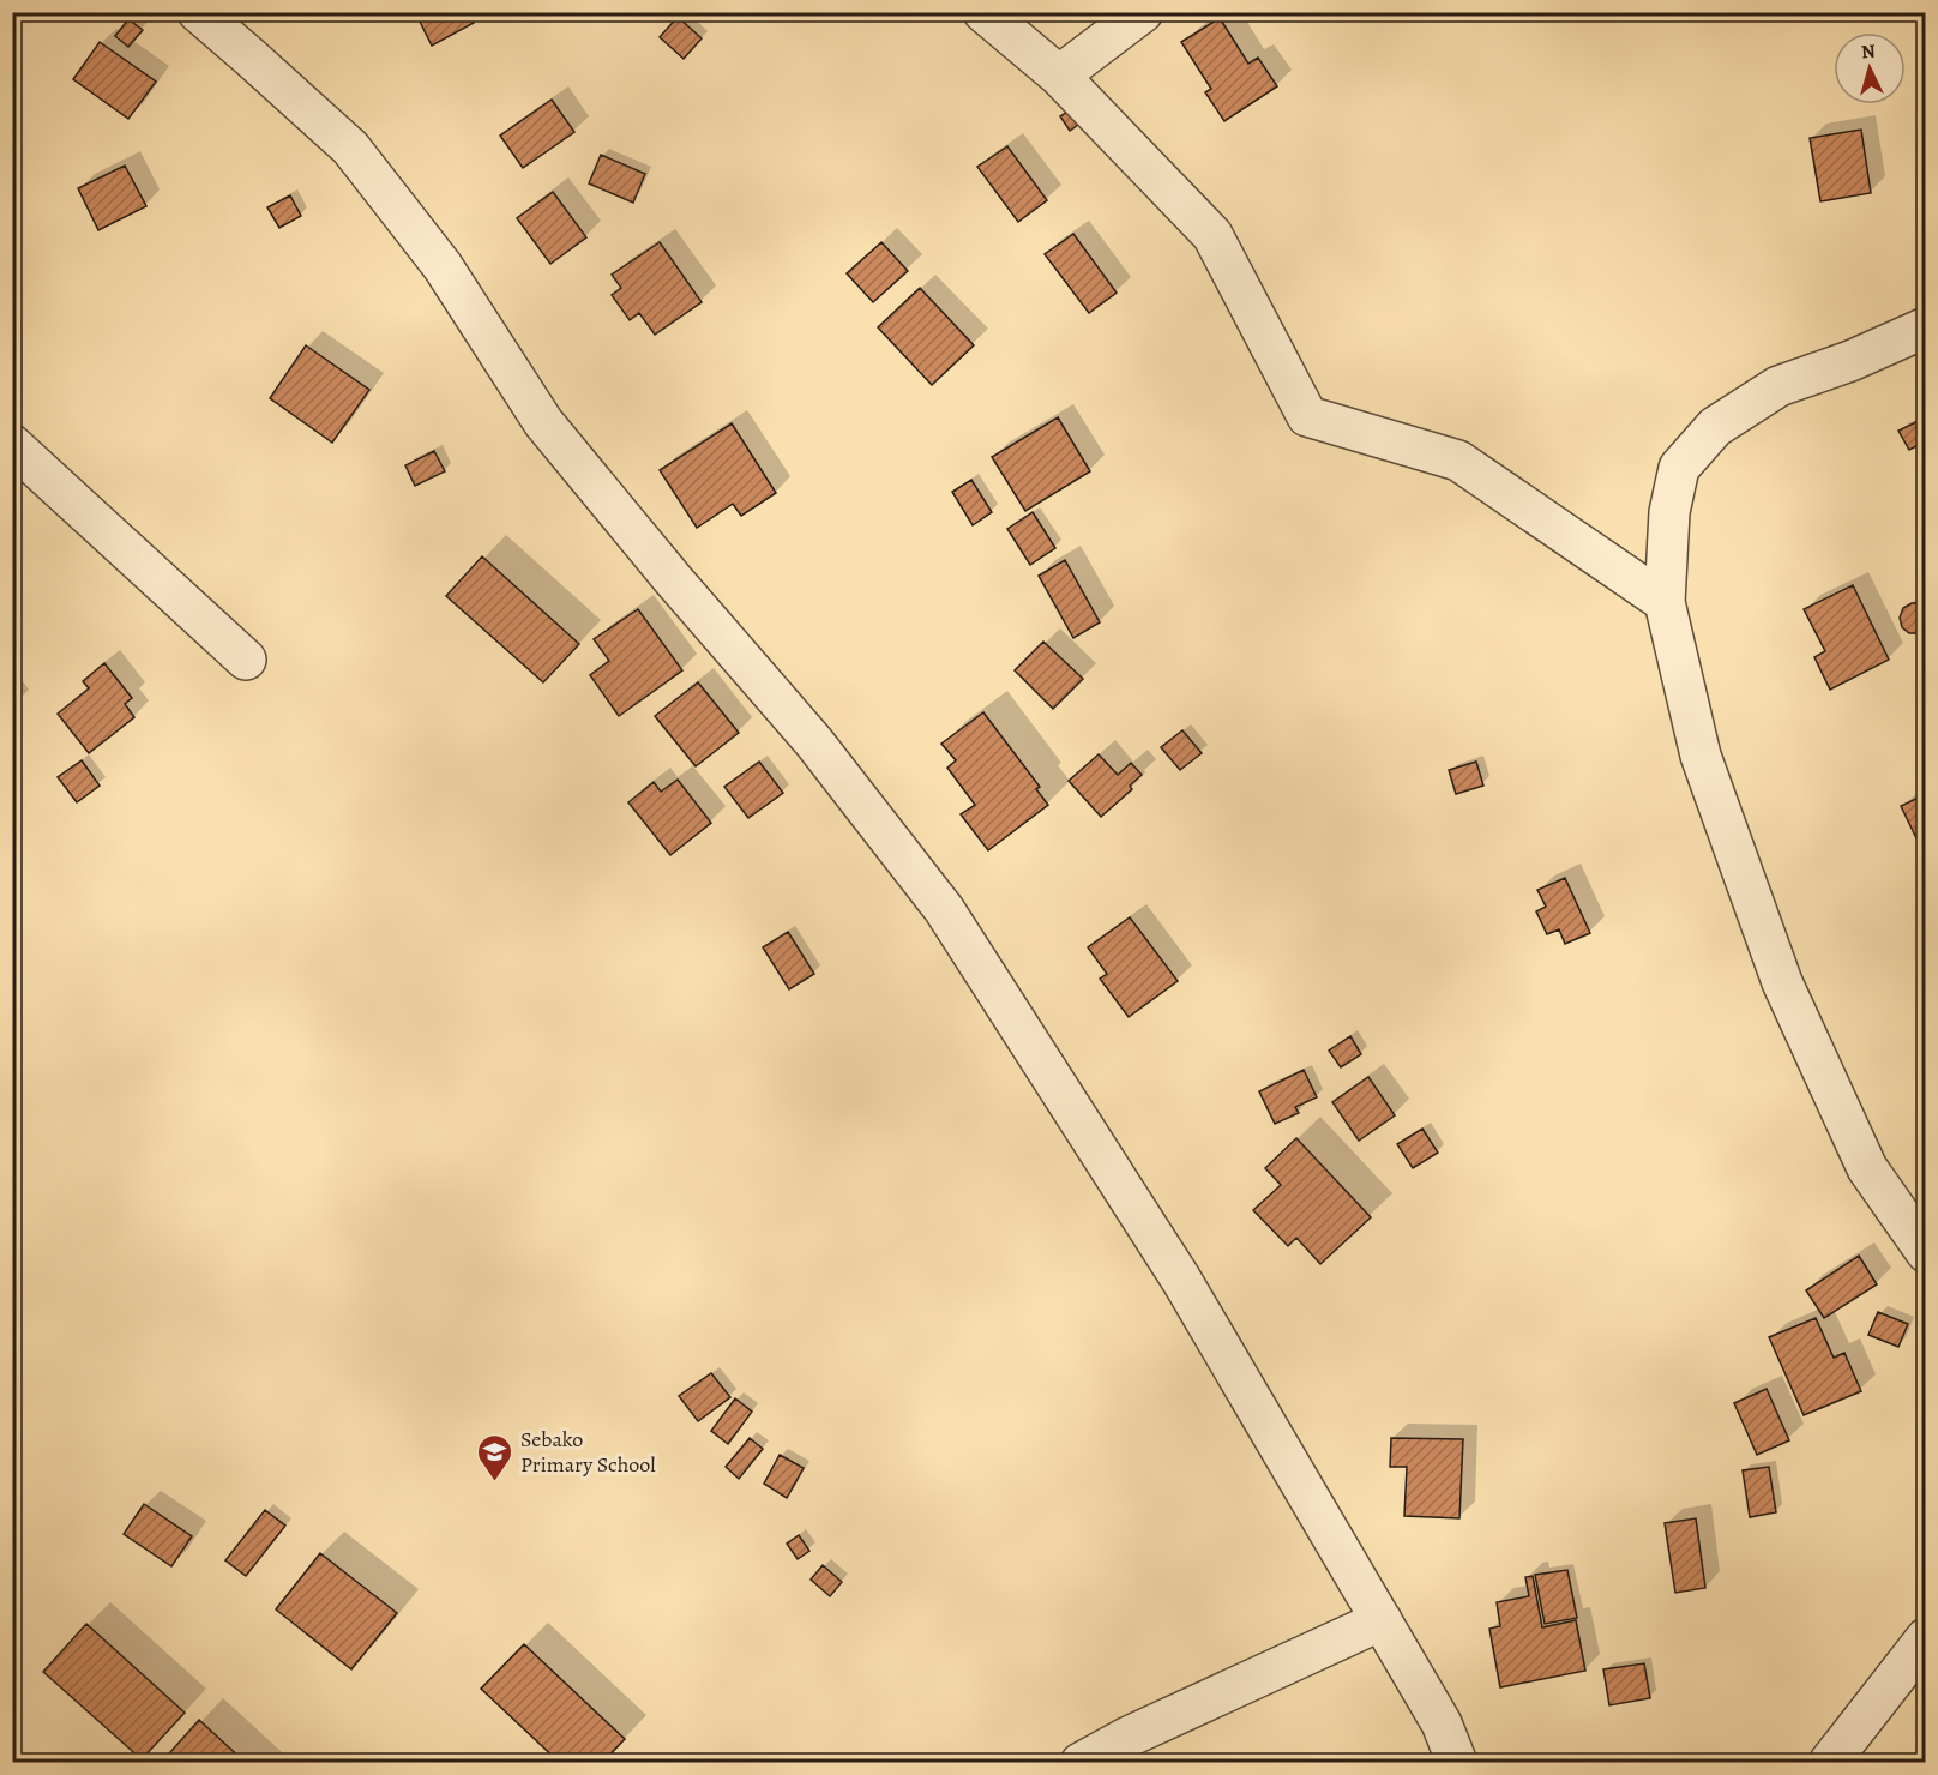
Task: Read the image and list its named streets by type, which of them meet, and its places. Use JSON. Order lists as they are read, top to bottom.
{
  "places": {
    "school or university": ["Sebako Primary School"]
  },
  "north": "top"
}
